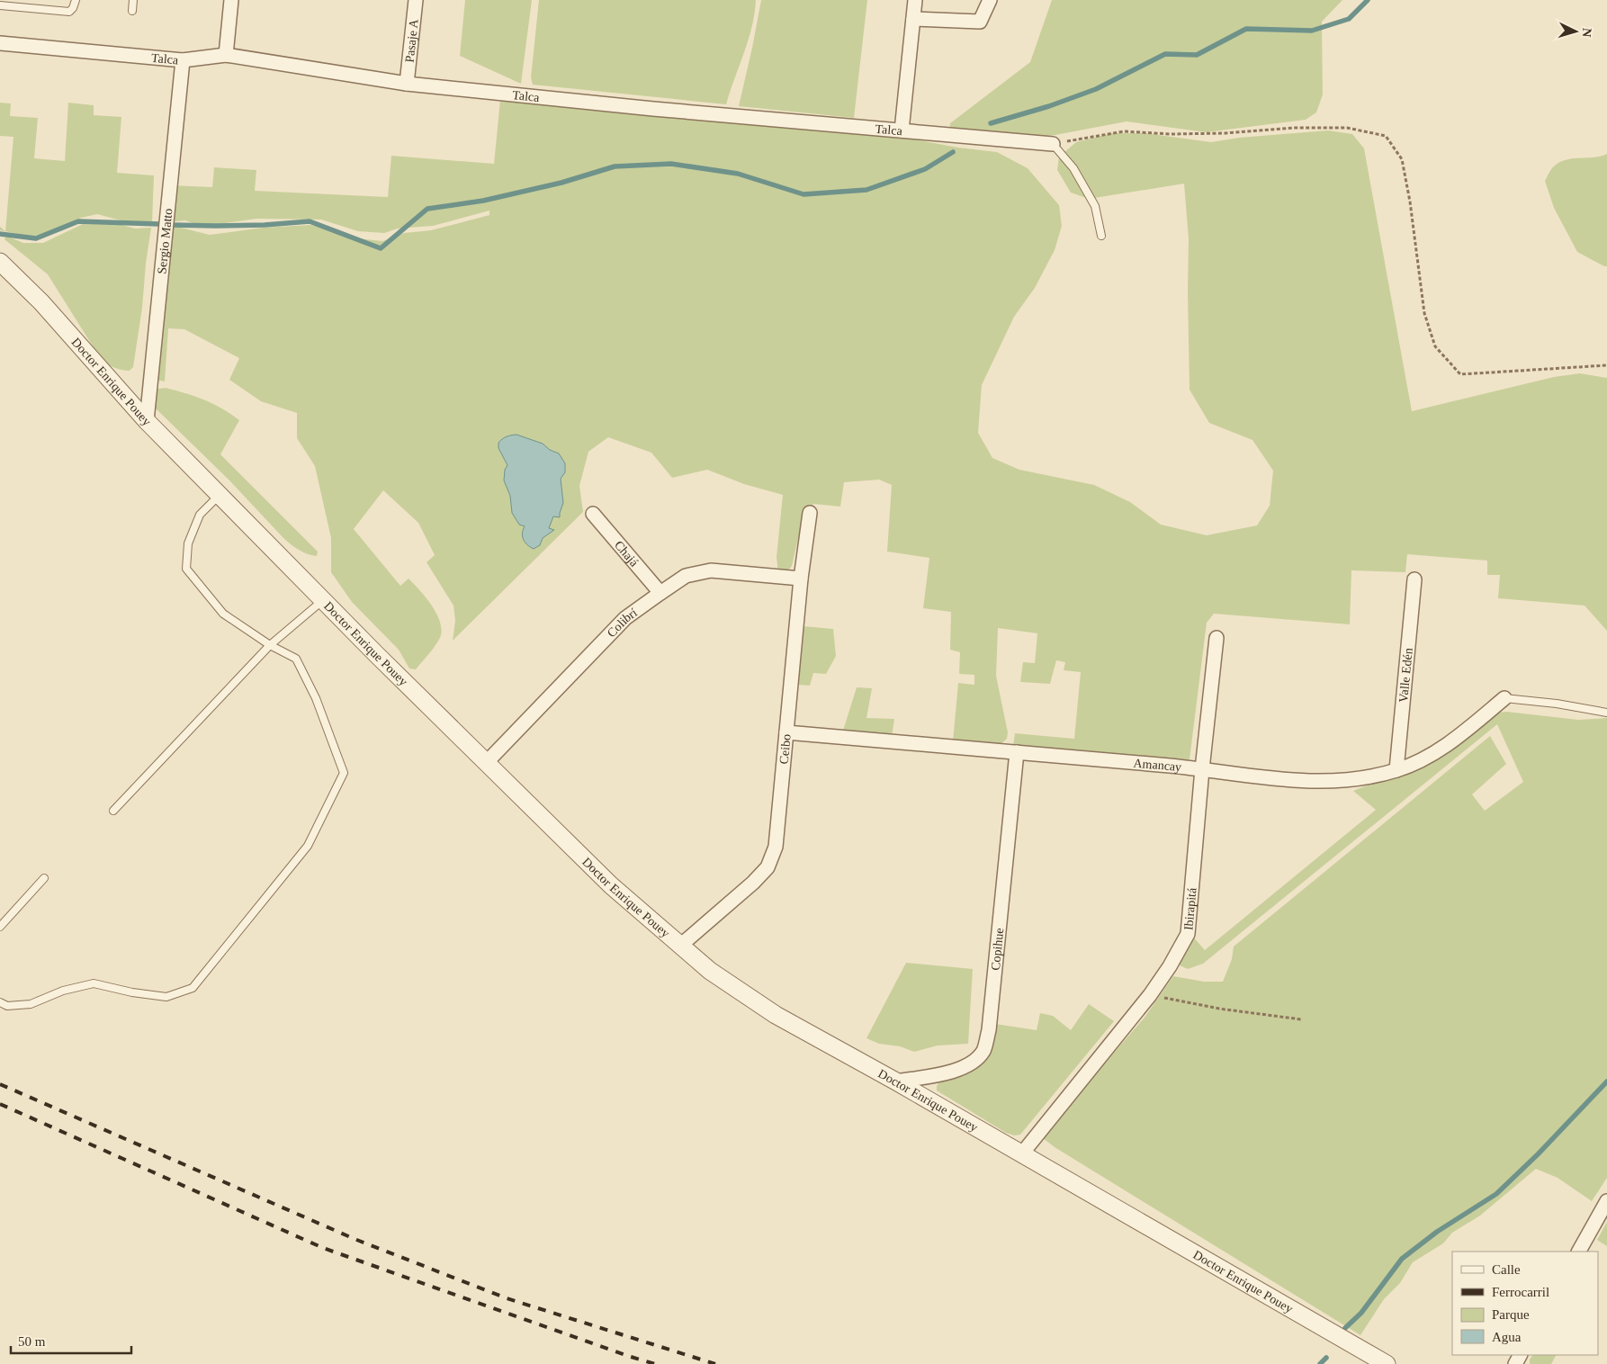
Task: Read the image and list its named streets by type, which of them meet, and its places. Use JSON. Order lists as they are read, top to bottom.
{
  "streets": {
    "street": [
      "Pasaje A",
      "Talca",
      "Sergio Matto",
      "Doctor Enrique Pouey",
      "Chajá",
      "Colibrí",
      "Valle Edén",
      "Ceibo",
      "Amancay",
      "Ibirapitá",
      "Copihue"
    ]
  },
  "crossings": [
    ["Pasaje A", "Talca"],
    ["Talca", "Sergio Matto"],
    ["Sergio Matto", "Doctor Enrique Pouey"],
    ["Doctor Enrique Pouey", "Colibrí"],
    ["Doctor Enrique Pouey", "Ceibo"],
    ["Doctor Enrique Pouey", "Ibirapitá"],
    ["Doctor Enrique Pouey", "Copihue"],
    ["Chajá", "Colibrí"],
    ["Colibrí", "Ceibo"],
    ["Valle Edén", "Amancay"],
    ["Ceibo", "Amancay"],
    ["Amancay", "Ibirapitá"],
    ["Amancay", "Copihue"]
  ],
  "legend": [
    "Calle",
    "Ferrocarril",
    "Parque",
    "Agua"
  ],
  "scale_bar": "50 m",
  "north": "right"
}
